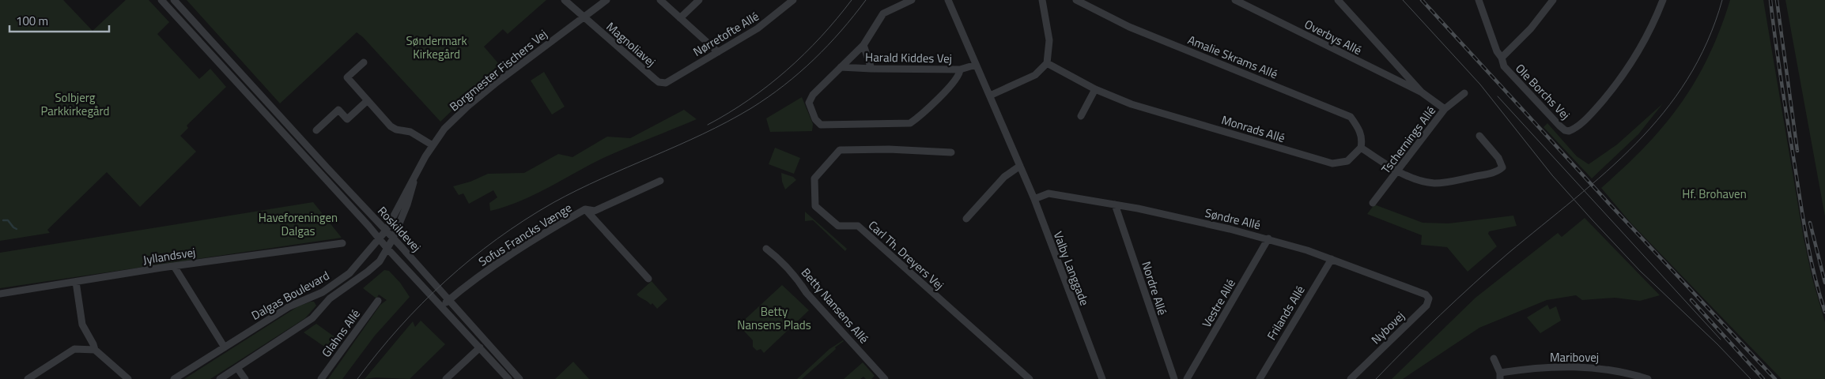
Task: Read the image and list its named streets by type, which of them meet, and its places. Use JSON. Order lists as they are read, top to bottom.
{
  "streets": {
    "street": [
      "Nørretofte Allé",
      "Overbys Allé",
      "Magnoliavej",
      "Amalie Skrams Allé",
      "Harald Kiddes Vej",
      "Borgmester Fischers Vej",
      "Ole Borchs Vej",
      "Monrads Allé",
      "Tschernings Allé",
      "Søndre Allé",
      "Roskildevej",
      "Sofus Francks Vænge",
      "Carl Th. Dreyers Vej",
      "Jyllandsvej",
      "Valby Langgade",
      "Nordre Allé",
      "Dalgas Boulevard",
      "Vestre Allé",
      "Betty Nansens Allé",
      "Frilands Allé",
      "Nybovej",
      "Glahns Allé",
      "Maribovej"
    ]
  },
  "crossings": [
    ["Nørretofte Allé", "Magnoliavej"],
    ["Magnoliavej", "Borgmester Fischers Vej"],
    ["Amalie Skrams Allé", "Monrads Allé"],
    ["Harald Kiddes Vej", "Valby Langgade"],
    ["Borgmester Fischers Vej", "Roskildevej"],
    ["Borgmester Fischers Vej", "Dalgas Boulevard"],
    ["Søndre Allé", "Valby Langgade"],
    ["Søndre Allé", "Nordre Allé"],
    ["Søndre Allé", "Vestre Allé"],
    ["Søndre Allé", "Frilands Allé"],
    ["Søndre Allé", "Nybovej"],
    ["Roskildevej", "Sofus Francks Vænge"],
    ["Roskildevej", "Dalgas Boulevard"]
  ],
  "parks": [
    "Søndermark Kirkegård",
    "Solbjerg Parkkirkegård",
    "Hf. Brohaven",
    "Haveforeningen Dalgas",
    "Betty Nansens Plads"
  ],
  "scale_bar": "100 m"
}
